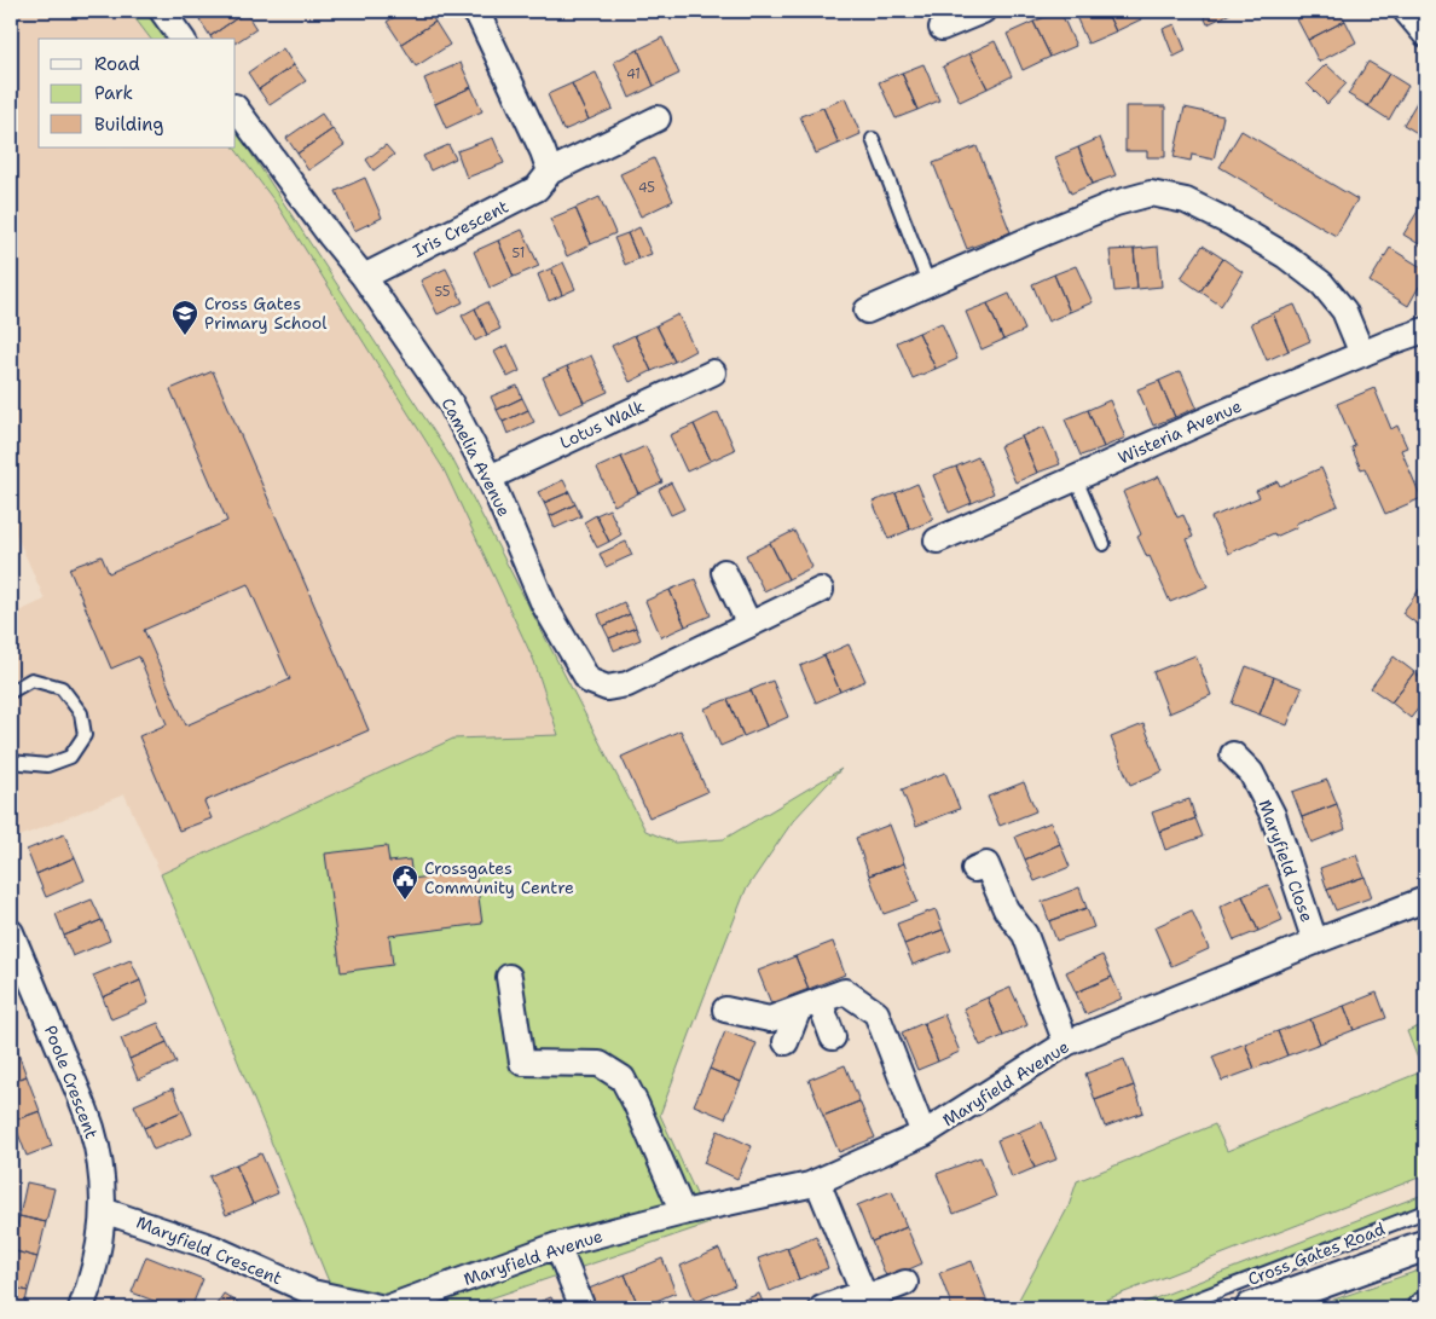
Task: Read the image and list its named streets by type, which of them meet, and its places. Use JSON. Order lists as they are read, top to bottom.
{
  "streets": {
    "street": [
      "Iris Crescent",
      "Lotus Walk",
      "Wisteria Avenue",
      "Camelia Avenue",
      "Maryfield Close",
      "Poole Crescent",
      "Maryfield Avenue",
      "Maryfield Crescent",
      "Cross Gates Road"
    ]
  },
  "crossings": [
    ["Iris Crescent", "Camelia Avenue"],
    ["Lotus Walk", "Camelia Avenue"],
    ["Maryfield Close", "Maryfield Avenue"],
    ["Poole Crescent", "Maryfield Crescent"],
    ["Maryfield Avenue", "Maryfield Crescent"]
  ],
  "places": {
    "school or university": ["Cross Gates Primary School"],
    "public building": ["Crossgates Community Centre"]
  },
  "house_numbers": [
    "41",
    "45",
    "51",
    "55"
  ],
  "legend": ["Road", "Park", "Building"]
}
